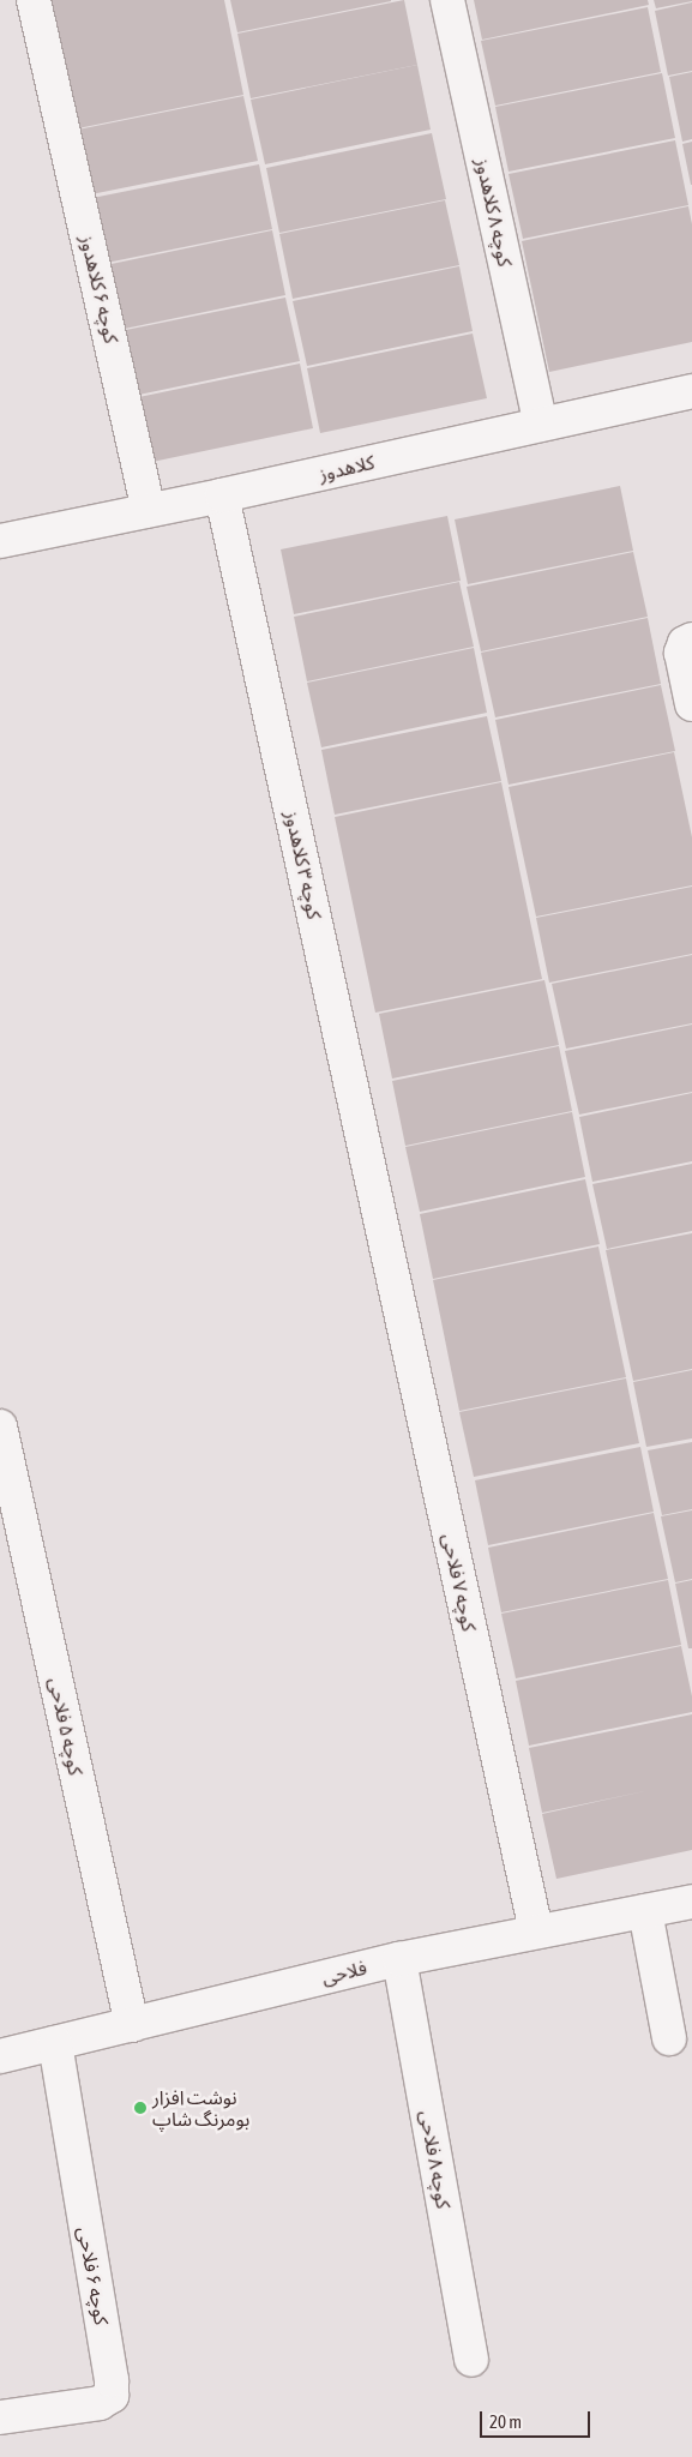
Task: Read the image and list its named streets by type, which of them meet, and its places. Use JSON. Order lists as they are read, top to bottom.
{
  "streets": {
    "street": [
      "کوچه ۸ کلاهدوز",
      "کوچه ۶ کلاهدوز",
      "کلاهدوز",
      "کوچه ۳ کلاهدوز",
      "کوچه ۷ فلاحی",
      "کوچه ۵ فلاحی",
      "فلاحی",
      "کوچه ۸ فلاحی",
      "کوچه ۶ فلاحی"
    ]
  },
  "crossings": [
    ["کوچه ۸ کلاهدوز", "کلاهدوز"],
    ["کوچه ۶ کلاهدوز", "کلاهدوز"],
    ["کلاهدوز", "کوچه ۳ کلاهدوز"],
    ["کوچه ۳ کلاهدوز", "کوچه ۷ فلاحی"],
    ["کوچه ۷ فلاحی", "فلاحی"],
    ["کوچه ۵ فلاحی", "فلاحی"],
    ["فلاحی", "کوچه ۸ فلاحی"],
    ["فلاحی", "کوچه ۶ فلاحی"]
  ],
  "places": ["نوشت افزار بومرنگ شاپ"],
  "scale_bar": "20 m"
}
